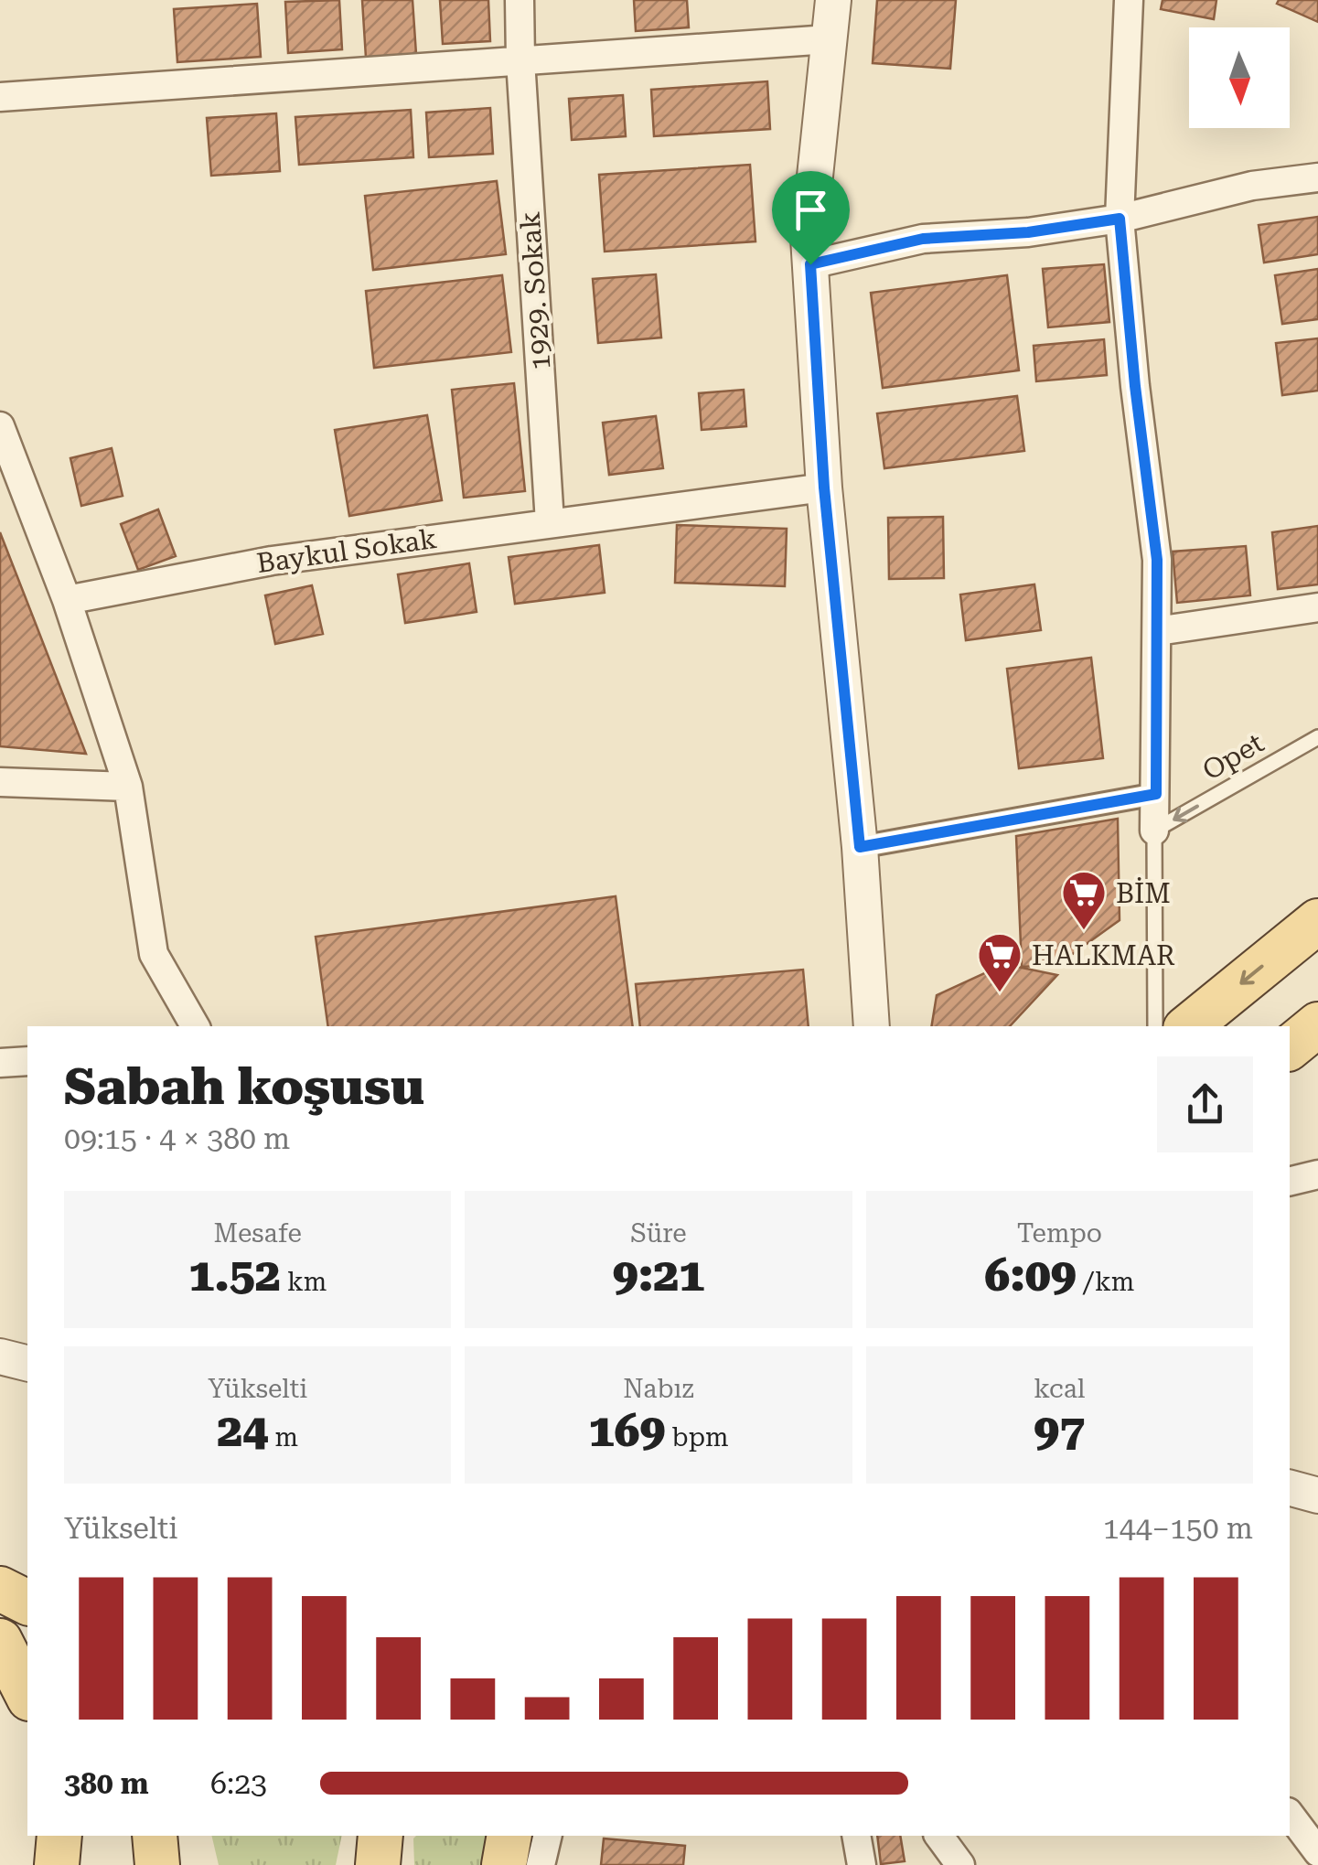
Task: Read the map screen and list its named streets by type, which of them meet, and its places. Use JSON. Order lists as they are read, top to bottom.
{
  "streets": {
    "street": ["1929. Sokak", "Baykul Sokak"],
    "lane": ["Opet"]
  },
  "crossings": [
    ["1929. Sokak", "Baykul Sokak"]
  ],
  "one_way": ["Opet"],
  "places": {
    "supermarket": ["BİM", "HALKMAR"]
  },
  "north": "bottom",
  "page": {
    "heading": ["Sabah koşusu", "09:15 · 4 × 380 m"],
    "stats": [
      ["Mesafe", "1.52 km"],
      ["Süre", "9:21"],
      ["Tempo", "6:09 /km"],
      ["Yükselti", "24 m"],
      ["Nabız", "169 bpm"],
      ["kcal", "97"]
    ],
    "chart": ["Yükselti", "144–150 m"],
    "list": [
      {
        "name": "380 m",
        "note": "6:23"
      }
    ]
  }
}
